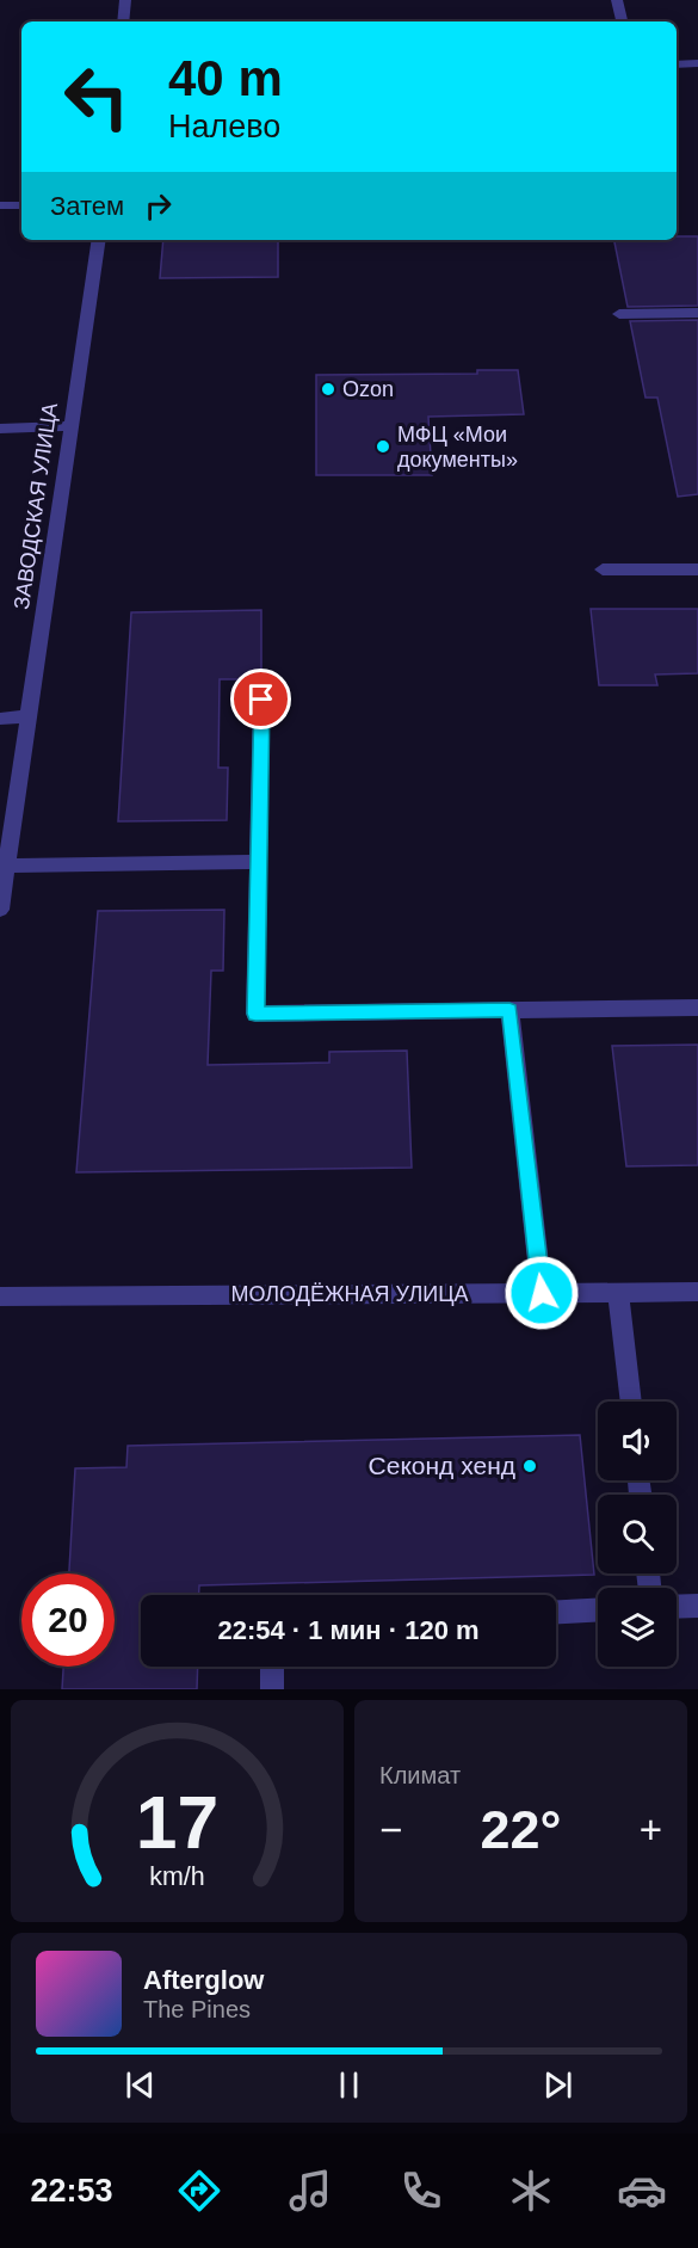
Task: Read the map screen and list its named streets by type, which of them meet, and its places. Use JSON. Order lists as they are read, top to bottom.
{
  "streets": {
    "street": ["ЗАВОДСКАЯ УЛИЦА", "МОЛОДЁЖНАЯ УЛИЦА"]
  },
  "places": ["Ozon", "МФЦ «Мои документы»", "Секонд хенд"],
  "page": {
    "turn": ["40 m", "Налево"],
    "then": "Затем",
    "limit": "20",
    "trip": "22:54 · 1 мин · 120 m",
    "tile": "Климат",
    "heat": ["−", "22°", "+"],
    "song": ["Afterglow", "The Pines"],
    "tabs": "22:53",
    "gauge": ["17", "km/h"]
  }
}
